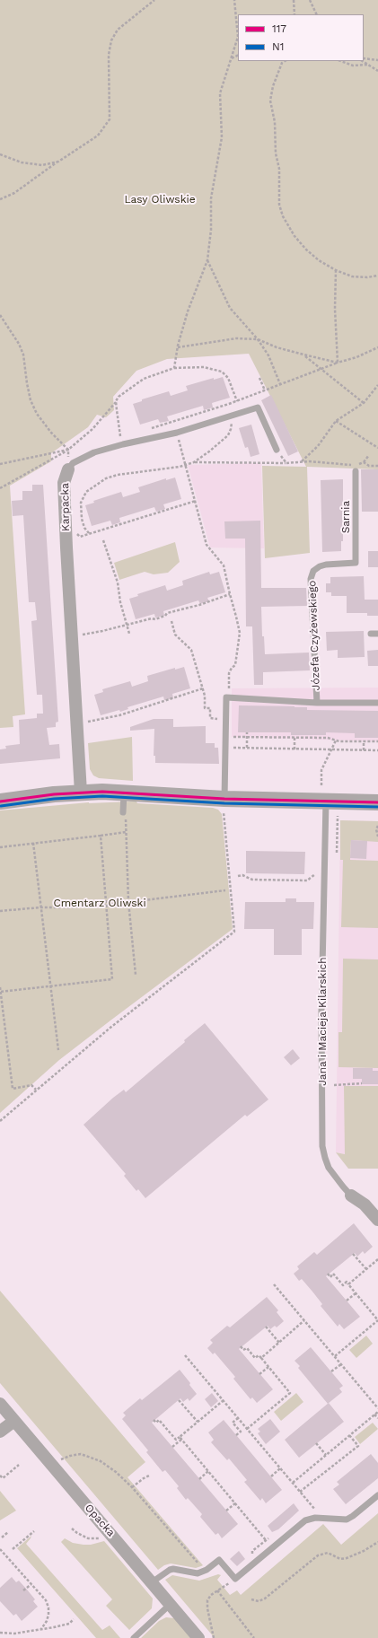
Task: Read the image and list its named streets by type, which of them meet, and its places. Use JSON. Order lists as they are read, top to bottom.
{
  "streets": {
    "street": ["Karpacka", "Jana i Macieja Kilarskich", "Opacka"],
    "lane": ["Sarnia", "Józefa Czyżewskiego"]
  },
  "crossings": [
    ["Sarnia", "Józefa Czyżewskiego"]
  ],
  "parks": ["Lasy Oliwskie", "Cmentarz Oliwski"],
  "lines": ["transit line 117", "transit line N1"],
  "legend": ["117", "N1"]
}
